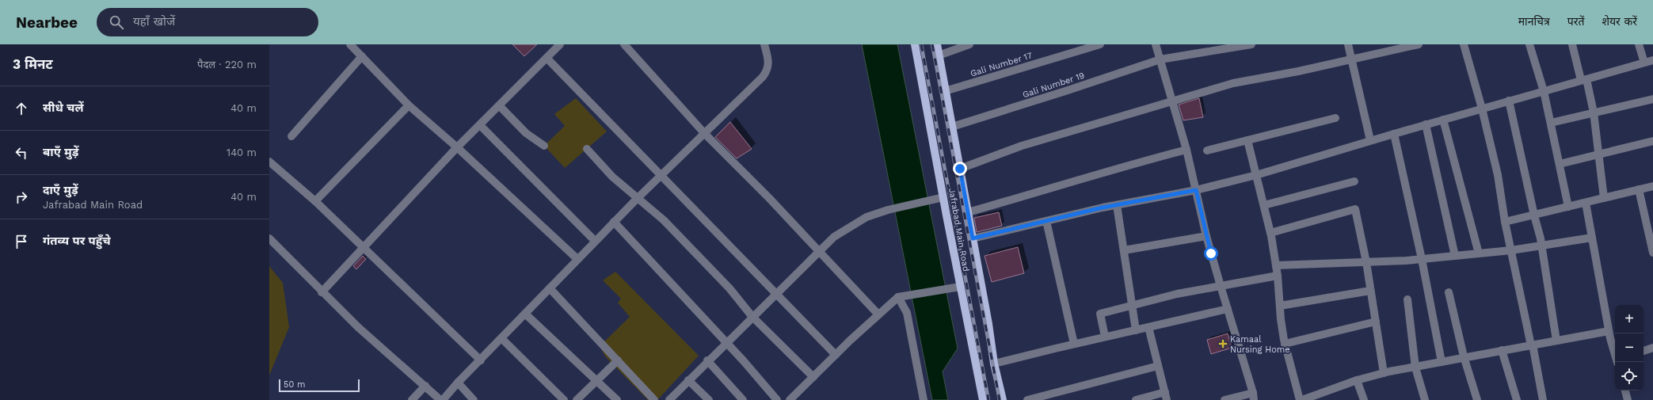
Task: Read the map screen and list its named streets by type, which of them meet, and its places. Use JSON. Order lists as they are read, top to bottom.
{
  "streets": {
    "main road": ["Jafrabad Main Road"],
    "street": ["Gali Number 17", "Gali Number 19"]
  },
  "crossings": [
    ["Gali Number 17", "Jafrabad Main Road"],
    ["Gali Number 19", "Jafrabad Main Road"]
  ],
  "places": {
    "health": ["Kamaal Nursing Home"]
  },
  "scale_bar": "50 m",
  "page": {
    "header": "Nearbee",
    "search": "यहाँ खोजें",
    "nav": ["मानचित्र", "परतें", "शेयर करें"],
    "heading": ["3 मिनट", "पैदल · 220 m"],
    "list": [
      ["सीधे चलें", "40 m"],
      ["बाएँ मुड़ें", "140 m"],
      ["दाएँ मुड़ें", "Jafrabad Main Road", "40 m"],
      "गंतव्य पर पहुँचे"
    ],
    "map_buttons": ["+", "−"],
    "scale": "50 m"
  }
}
